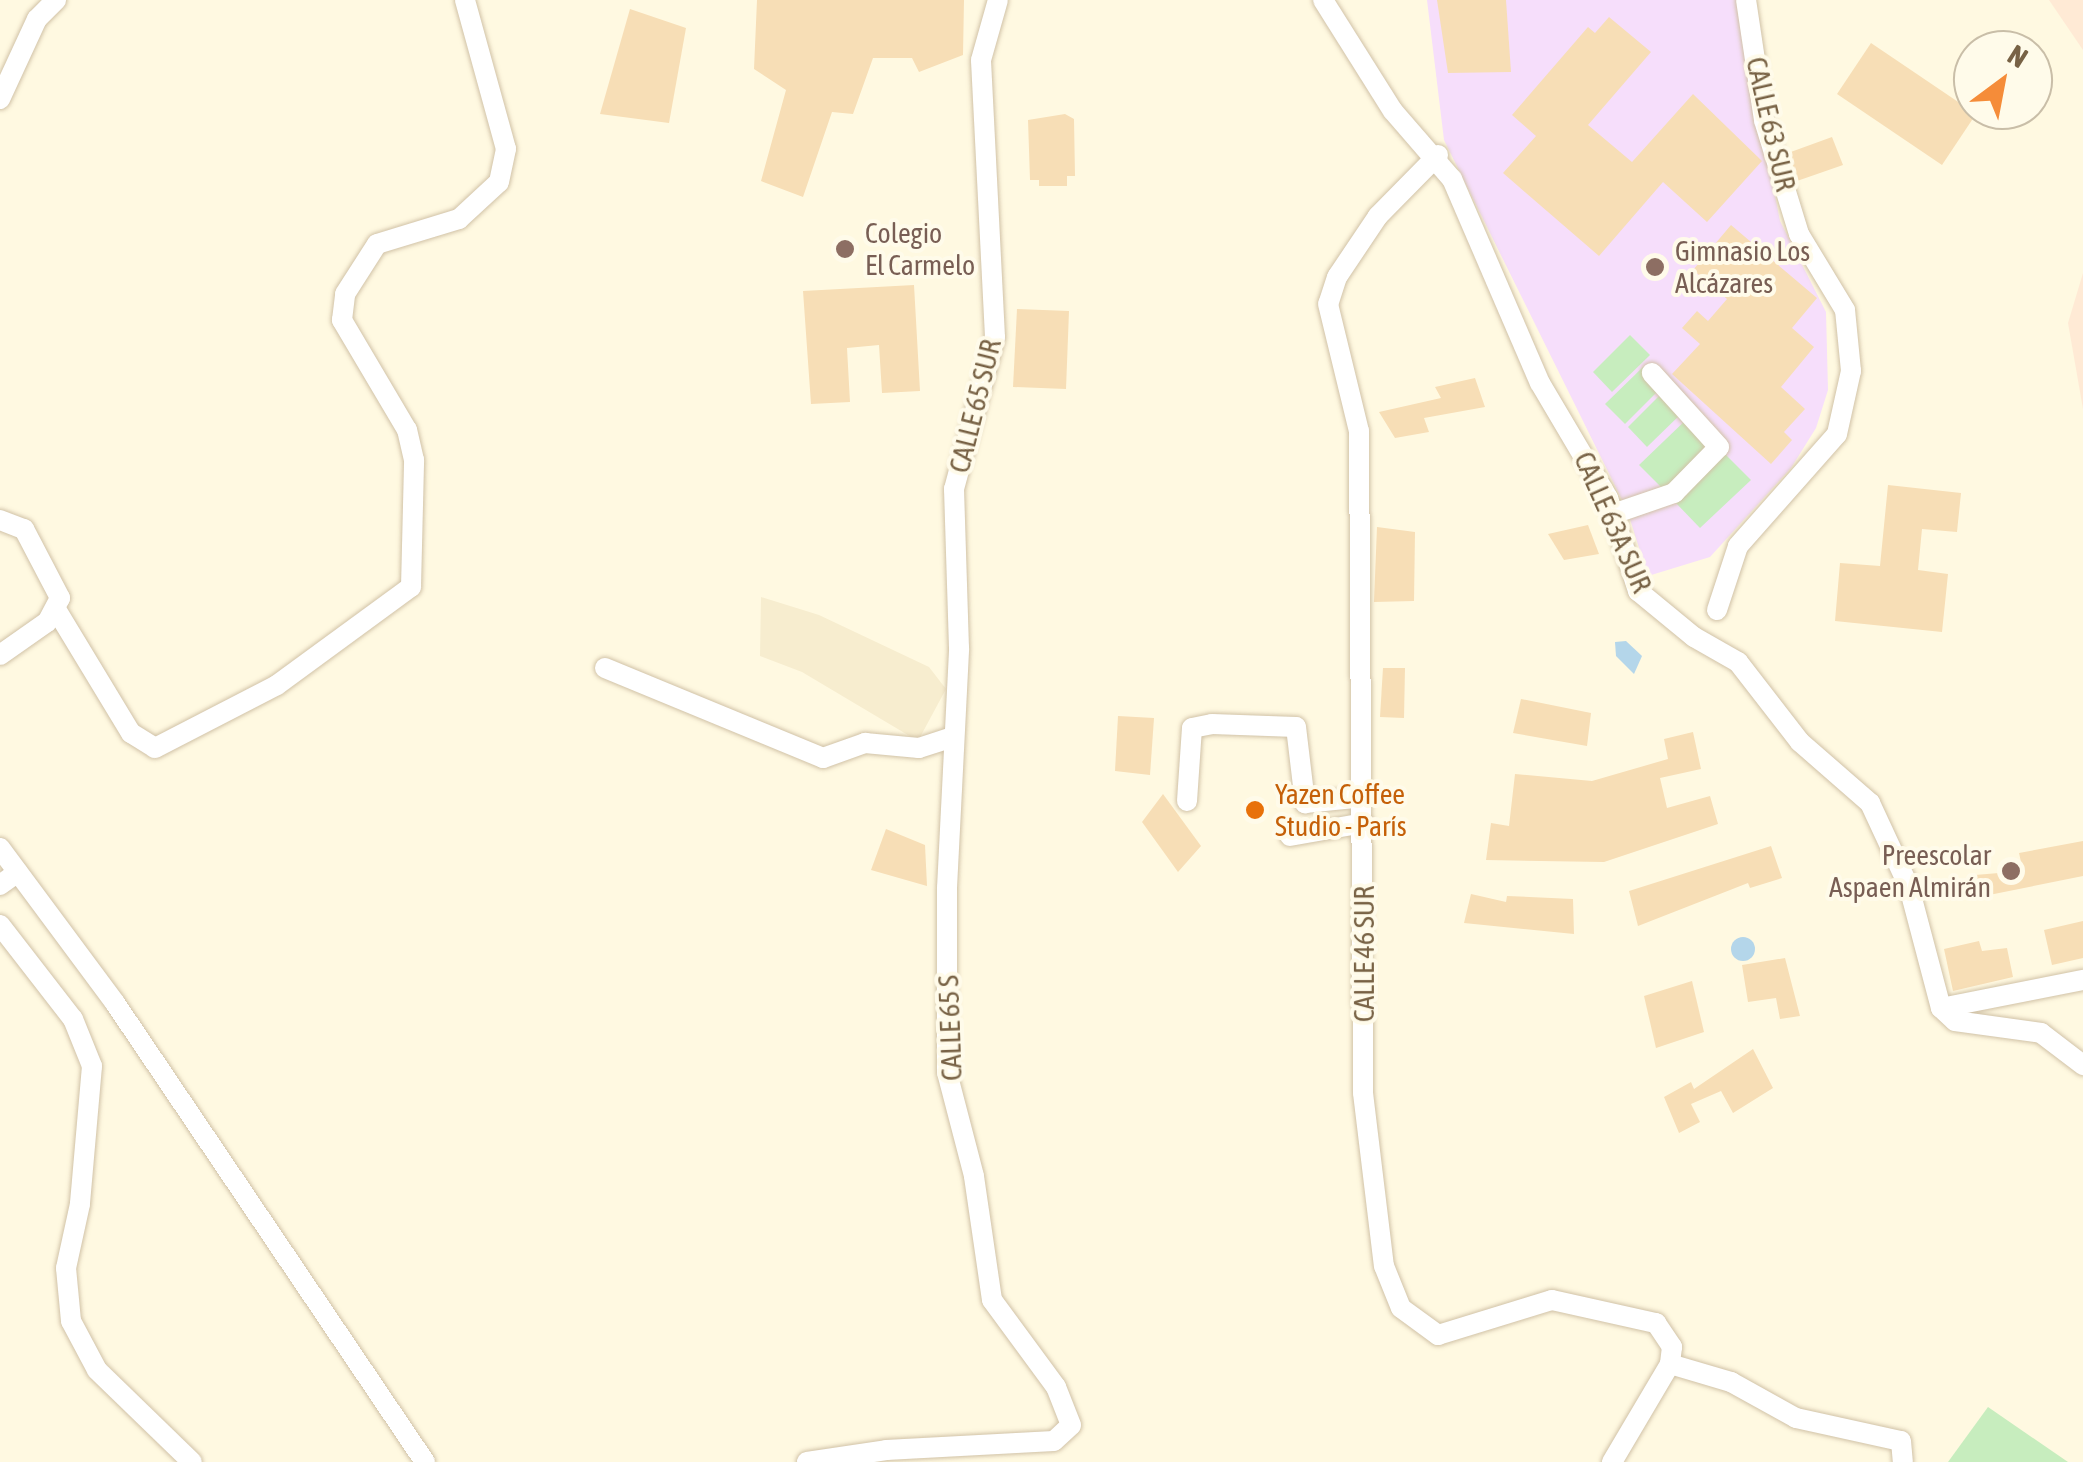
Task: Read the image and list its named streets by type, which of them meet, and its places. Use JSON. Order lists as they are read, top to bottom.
{
  "streets": {
    "street": [
      "CALLE 63 SUR",
      "CALLE 65 SUR",
      "CALLE 63A SUR",
      "CALLE 46 SUR",
      "CALLE 65 S"
    ]
  },
  "crossings": [
    ["CALLE 65 SUR", "CALLE 65 S"],
    ["CALLE 63A SUR", "CALLE 46 SUR"]
  ],
  "places": [
    "Colegio El Carmelo",
    "Gimnasio Los Alcázares",
    "Yazen Coffee Studio - París",
    "Preescolar Aspaen Almirán"
  ],
  "north": "top right"
}
